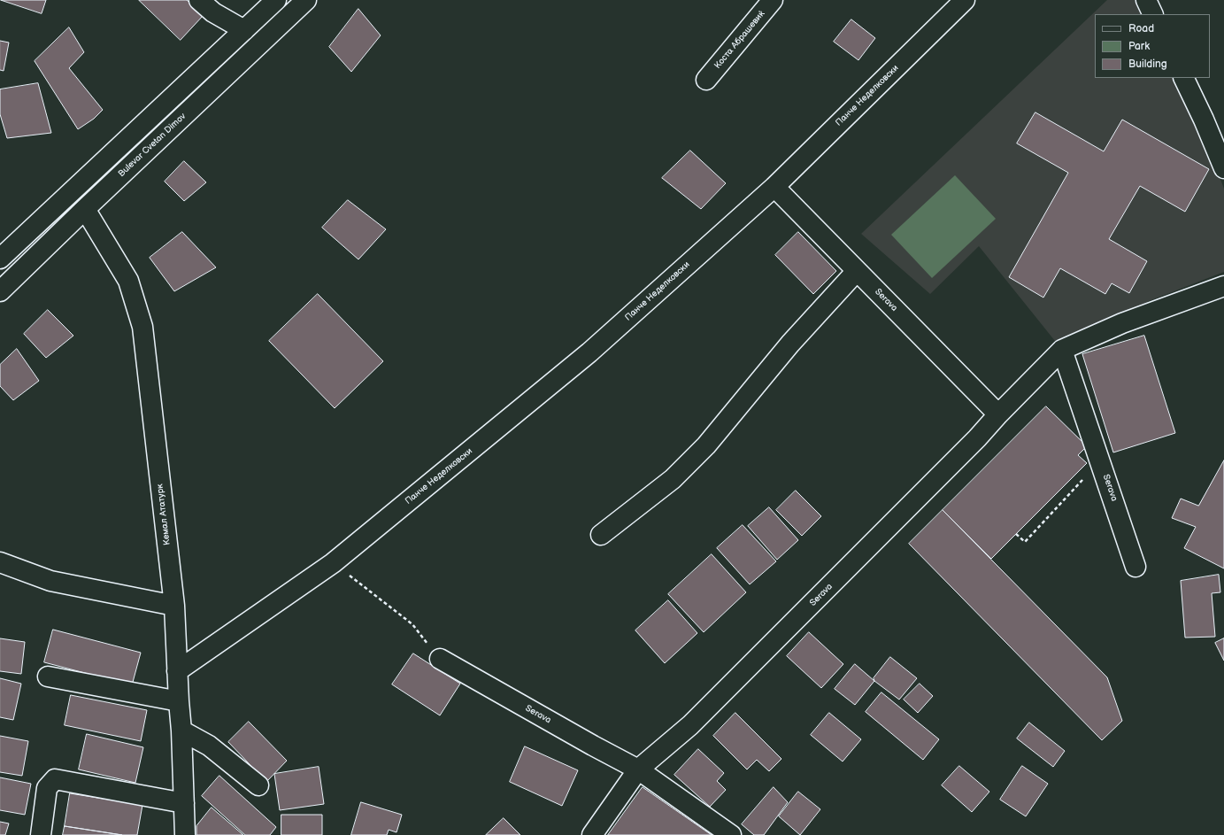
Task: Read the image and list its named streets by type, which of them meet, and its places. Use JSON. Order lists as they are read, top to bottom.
{
  "streets": {
    "street": [
      "Коста Абрашевиќ",
      "Панче Неделковски",
      "Bulevar Cvetan Dimov",
      "Serava",
      "Кемал Ататурк"
    ]
  },
  "crossings": [
    ["Панче Неделковски", "Serava"],
    ["Панче Неделковски", "Кемал Ататурк"],
    ["Bulevar Cvetan Dimov", "Кемал Ататурк"]
  ],
  "legend": ["Road", "Park", "Building"]
}
